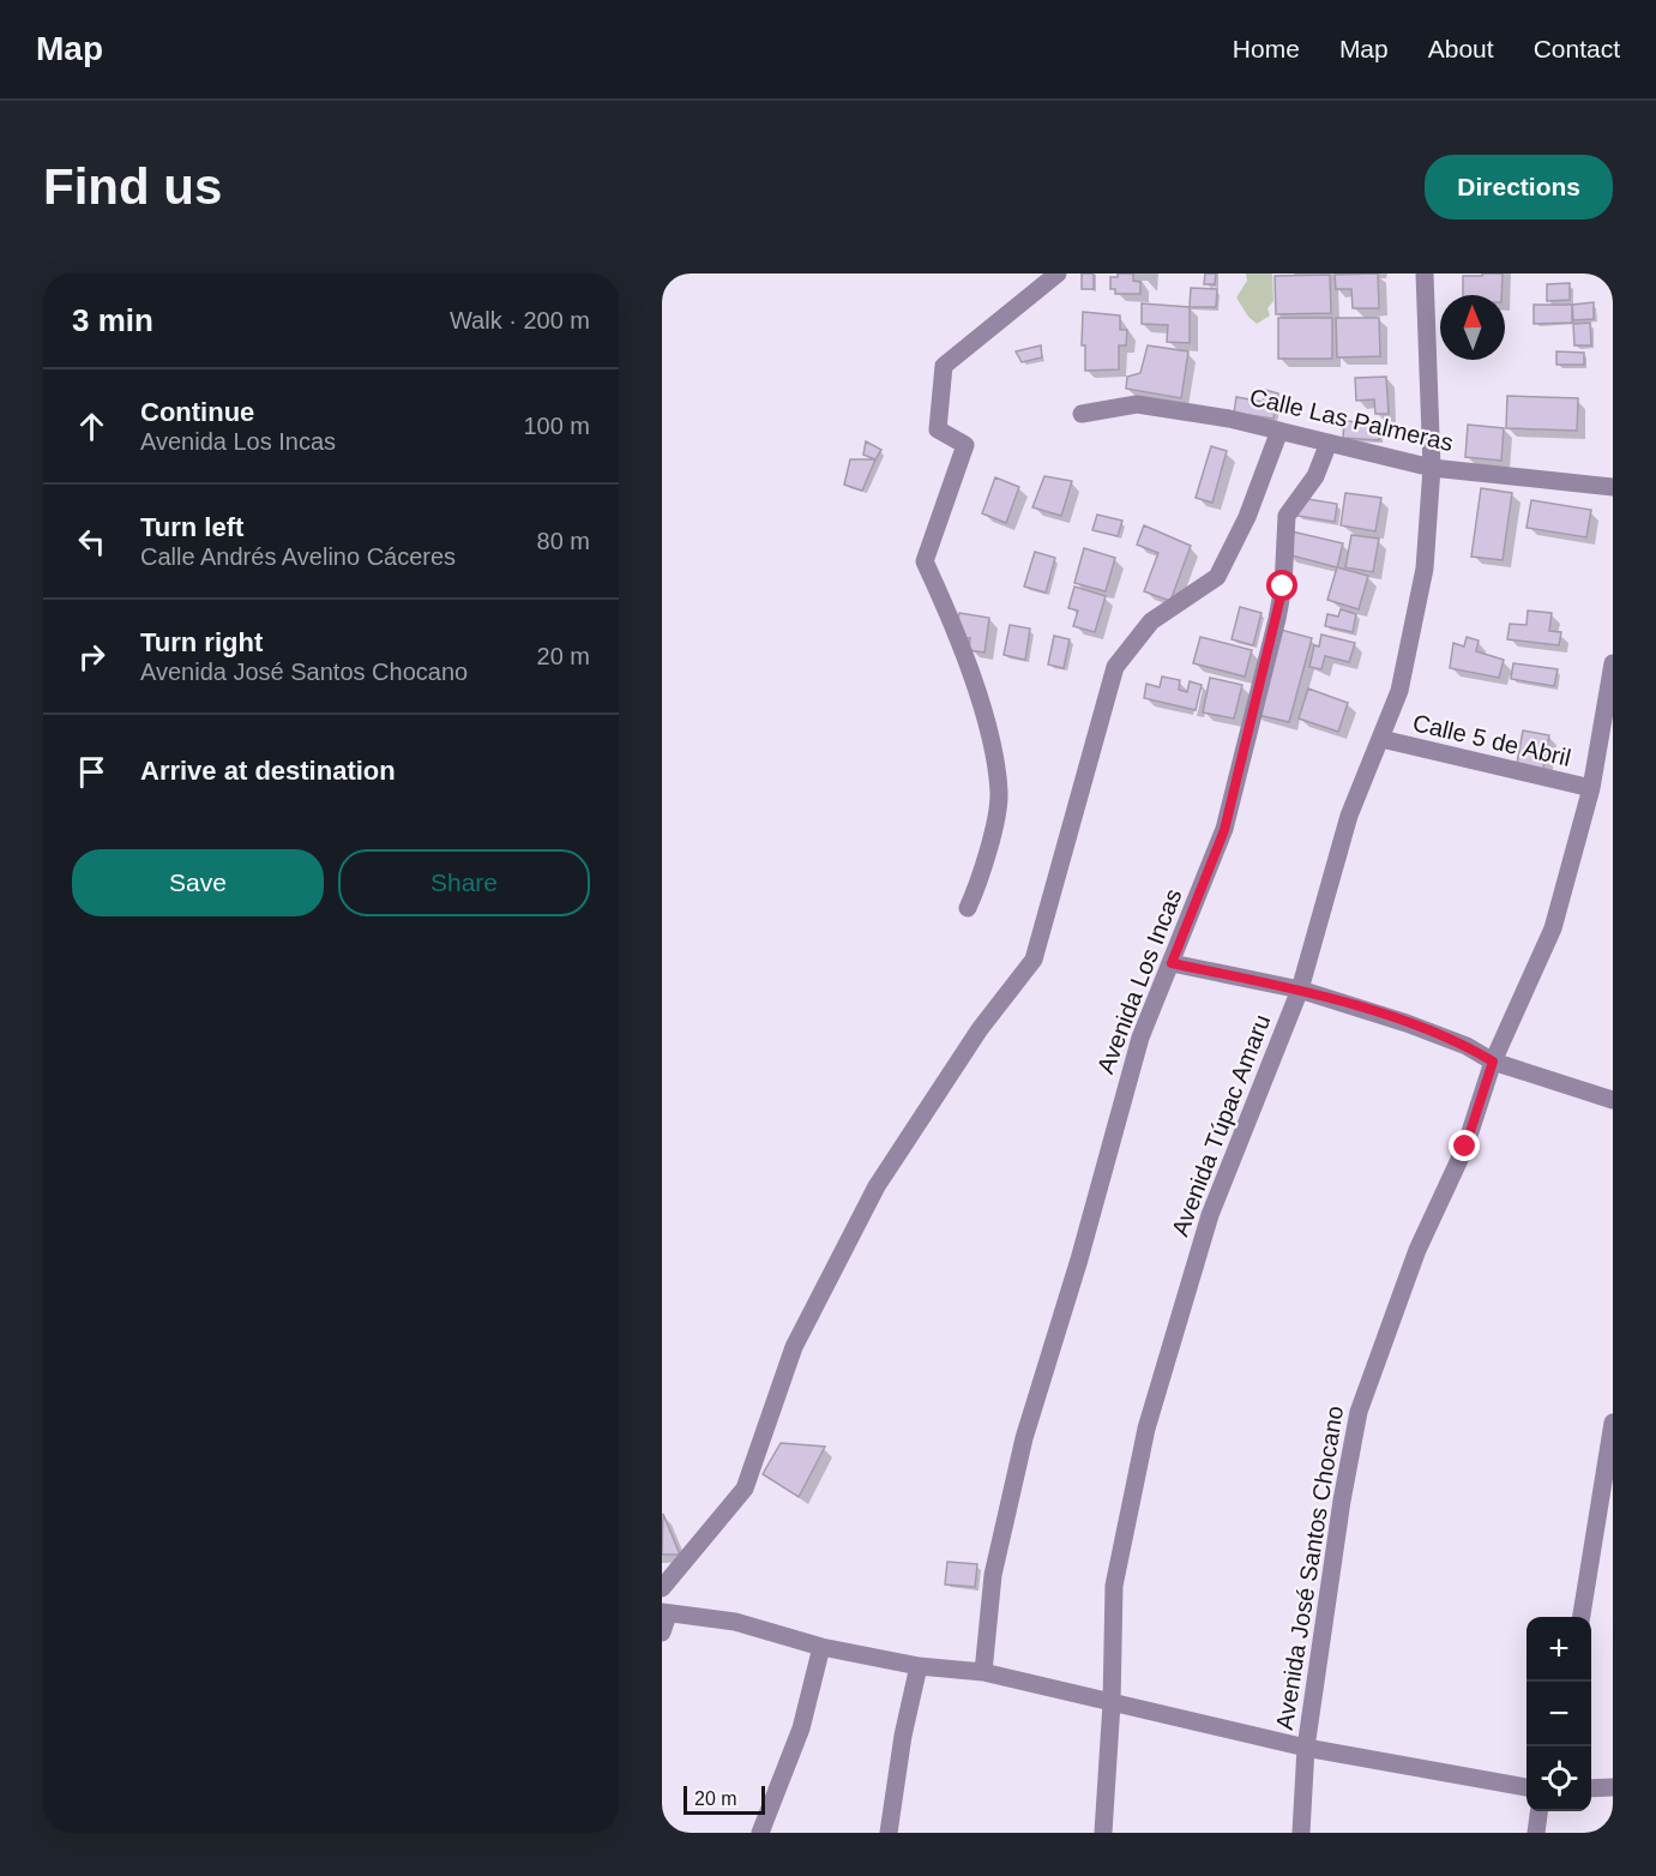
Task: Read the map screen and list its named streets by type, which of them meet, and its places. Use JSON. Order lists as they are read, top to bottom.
{
  "streets": {
    "street": [
      "Calle Las Palmeras",
      "Calle 5 de Abril",
      "Avenida Los Incas",
      "Avenida Túpac Amaru",
      "Avenida José Santos Chocano"
    ]
  },
  "crossings": [
    ["Calle Las Palmeras", "Avenida Los Incas"],
    ["Calle Las Palmeras", "Avenida Túpac Amaru"],
    ["Calle 5 de Abril", "Avenida Túpac Amaru"],
    ["Calle 5 de Abril", "Avenida José Santos Chocano"]
  ],
  "scale_bar": "20 m",
  "north": "top",
  "page": {
    "header": "Map",
    "nav": [
      "Home",
      "Map",
      "About",
      "Contact"
    ],
    "buttons": [
      "Directions",
      ["Save", "Share"]
    ],
    "title": "Find us",
    "heading": ["3 min", "Walk · 200 m"],
    "list": [
      ["Continue", "Avenida Los Incas", "100 m"],
      ["Turn left", "Calle Andrés Avelino Cáceres", "80 m"],
      ["Turn right", "Avenida José Santos Chocano", "20 m"],
      "Arrive at destination"
    ],
    "map_buttons": ["+", "−"],
    "scale": "20 m"
  }
}
